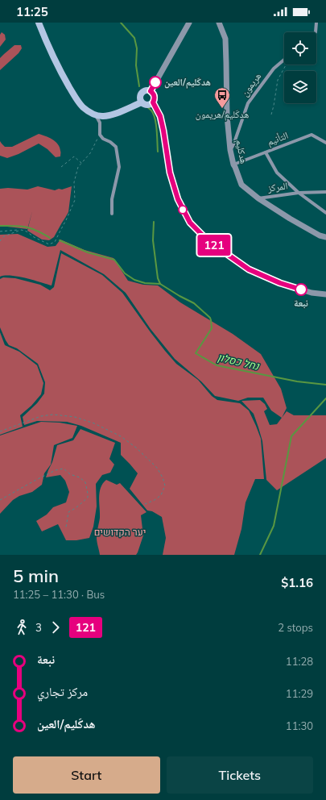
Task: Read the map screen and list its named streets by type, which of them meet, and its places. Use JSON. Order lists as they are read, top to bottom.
{
  "streets": {
    "street": [
      "هريمون",
      "التأنيم",
      "هدكليم",
      "المركز"
    ]
  },
  "crossings": [
    ["هريمون", "هدكليم"],
    ["التأنيم", "هدكليم"],
    ["هدكليم", "المركز"]
  ],
  "water": ["נחל כסלון"],
  "parks": ["יער הקדושים"],
  "places": {
    "other": ["هدكَليم/العين", "نبعة"],
    "bus stop": ["هدكَليم/هريمون"]
  },
  "lines": ["bus line 121"],
  "page": {
    "status": "11:25",
    "on_map": "121",
    "heading": ["5 min", "11:25 – 11:30 · Bus", "$1.16"],
    "legs": ["3", "121", "2 stops"],
    "list": [
      {
        "name": "نبعة",
        "value": "11:28"
      },
      {
        "name": "مركز تجاري",
        "value": "11:29"
      },
      {
        "name": "هدكَليم/العين",
        "value": "11:30"
      }
    ],
    "buttons": ["Start", "Tickets"]
  }
}
